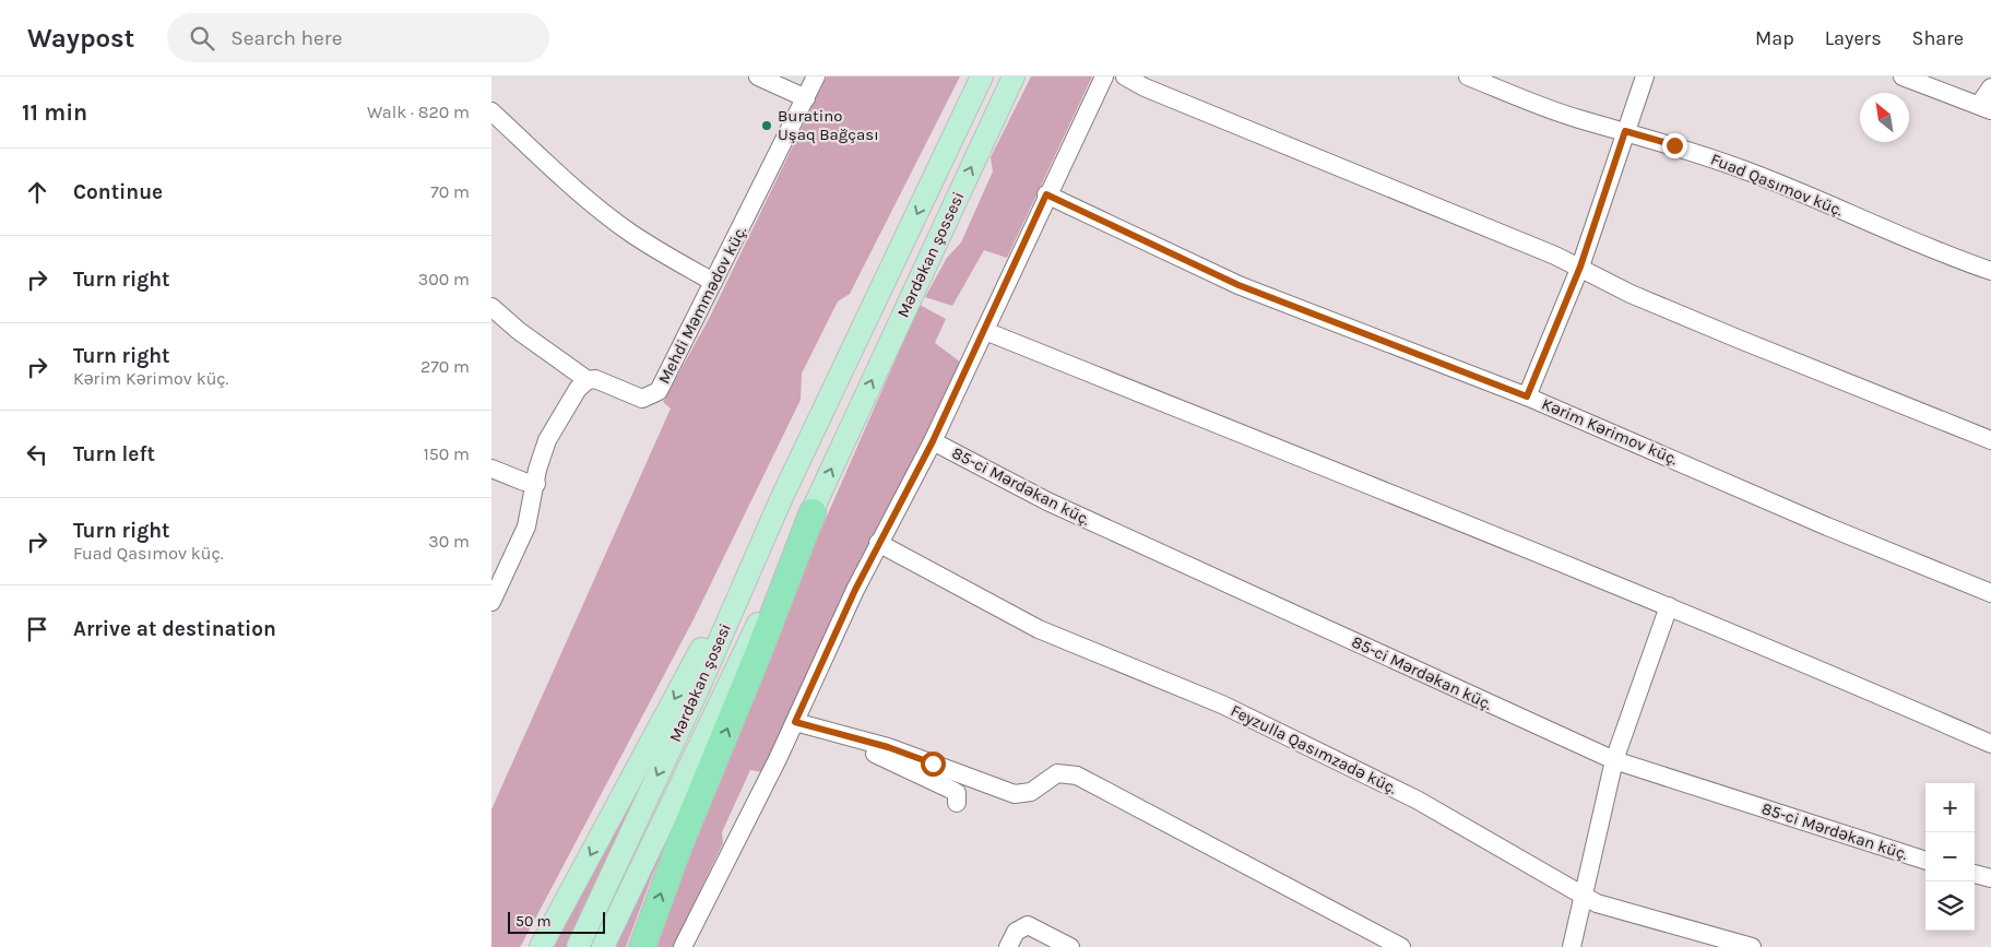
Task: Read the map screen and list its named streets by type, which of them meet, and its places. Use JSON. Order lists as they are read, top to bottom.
{
  "streets": {
    "main road": ["Mərdəkan şossesi", "Mərdəkan şosesi"],
    "street": [
      "Fuad Qasımov küç.",
      "Mehdi Məmmədov küç.",
      "Kərim Kərimov küç.",
      "85-ci Mərdəkan küç.",
      "Feyzulla Qasımzadə küç."
    ]
  },
  "crossings": [
    ["Mərdəkan şossesi", "Mərdəkan şosesi"]
  ],
  "places": ["Buratino Uşaq Bağçası"],
  "scale_bar": "50 m",
  "north": "top left",
  "page": {
    "header": "Waypost",
    "search": "Search here",
    "nav": ["Map", "Layers", "Share"],
    "heading": ["11 min", "Walk · 820 m"],
    "list": [
      ["Continue", "70 m"],
      ["Turn right", "300 m"],
      ["Turn right", "Kərim Kərimov küç.", "270 m"],
      ["Turn left", "150 m"],
      ["Turn right", "Fuad Qasımov küç.", "30 m"],
      "Arrive at destination"
    ],
    "map_buttons": ["+", "−"],
    "scale": "50 m"
  }
}
